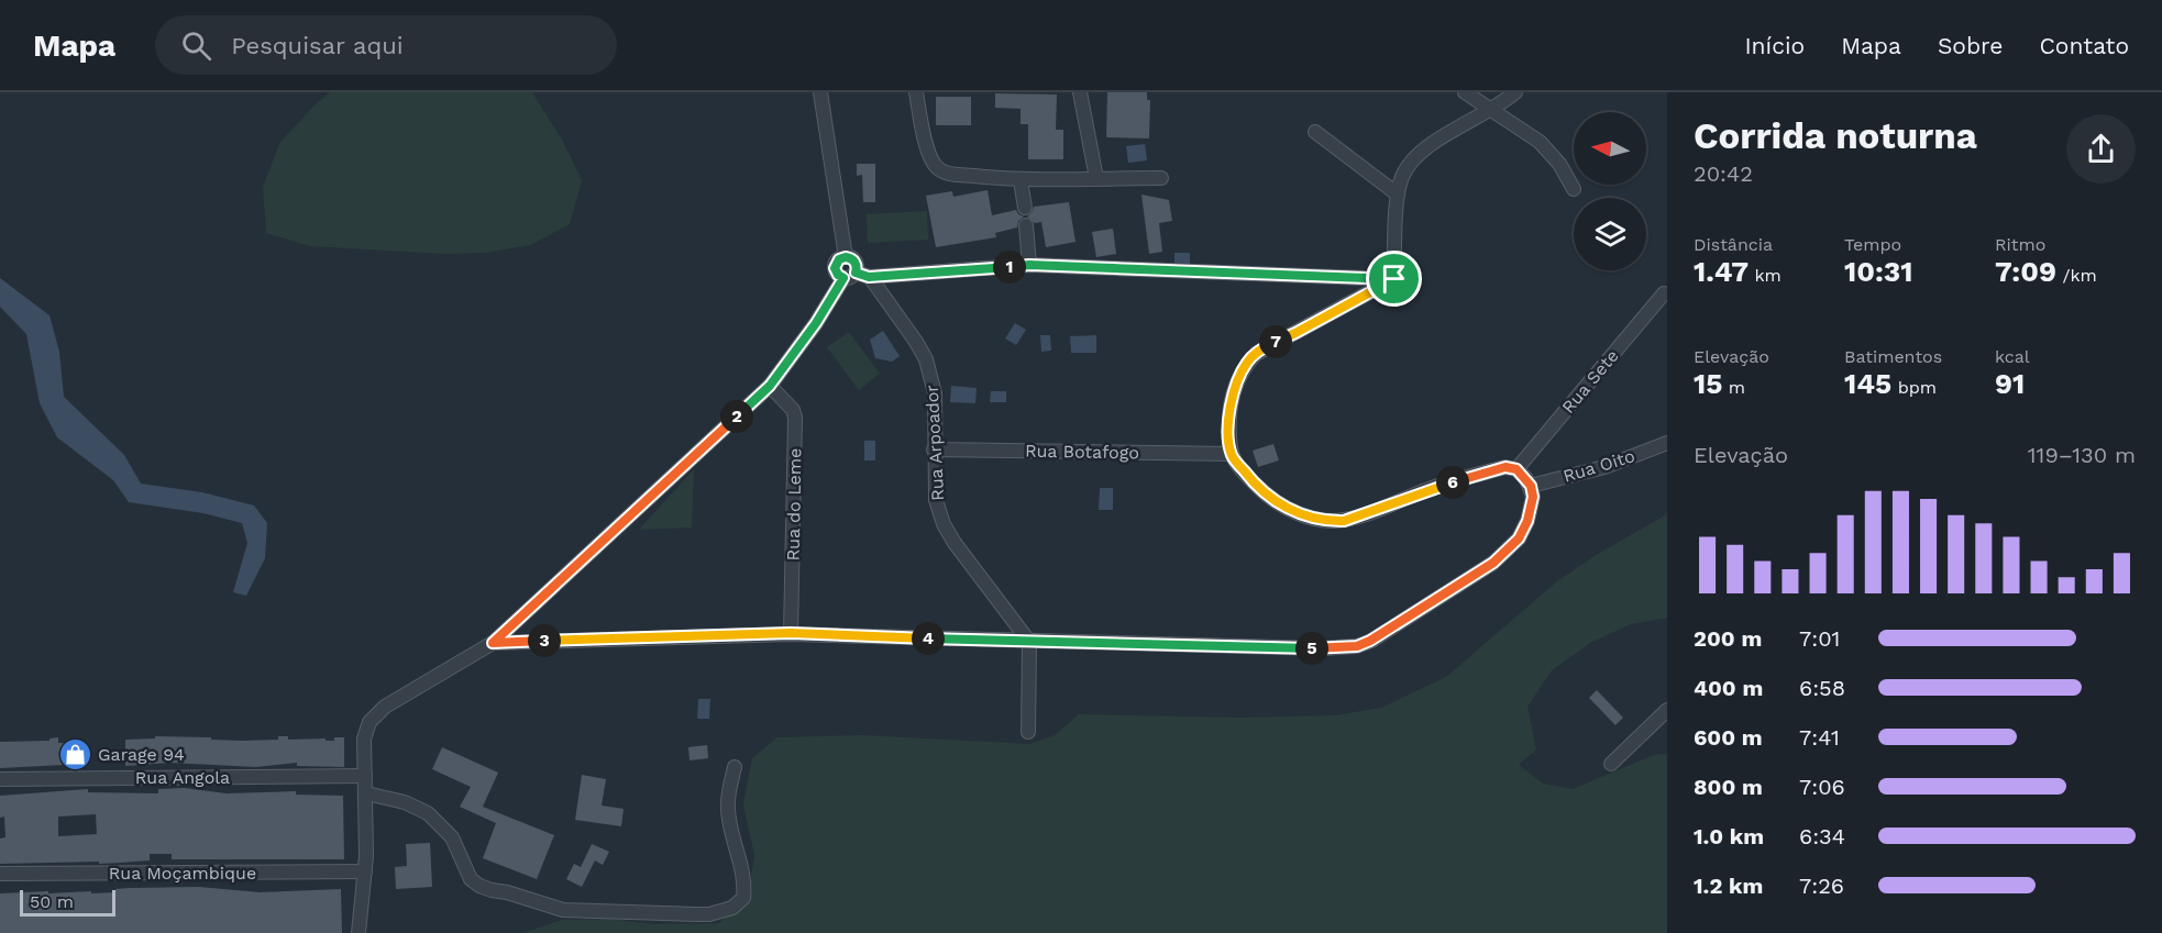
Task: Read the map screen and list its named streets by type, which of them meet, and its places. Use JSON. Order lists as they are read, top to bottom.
{
  "streets": {
    "street": [
      "Rua Sete",
      "Rua Arpoador",
      "Rua Botafogo",
      "Rua Oito",
      "Rua do Leme",
      "Rua Angola",
      "Rua Moçambique"
    ]
  },
  "crossings": [
    ["Rua Arpoador", "Rua Botafogo"]
  ],
  "places": {
    "shop": ["Garage 94"]
  },
  "scale_bar": "50 m",
  "north": "left",
  "page": {
    "header": "Mapa",
    "search": "Pesquisar aqui",
    "nav": [
      "Início",
      "Mapa",
      "Sobre",
      "Contato"
    ],
    "heading": ["Corrida noturna", "20:42"],
    "stats": [
      ["Distância", "1.47 km"],
      ["Tempo", "10:31"],
      ["Ritmo", "7:09 /km"],
      ["Elevação", "15 m"],
      ["Batimentos", "145 bpm"],
      ["kcal", "91"]
    ],
    "pins": [
      "1",
      "7",
      "2",
      "6",
      "4",
      "3",
      "5"
    ],
    "chart": ["Elevação", "119–130 m"],
    "list": [
      {
        "name": "200 m",
        "note": "7:01"
      },
      {
        "name": "400 m",
        "note": "6:58"
      },
      {
        "name": "600 m",
        "note": "7:41"
      },
      {
        "name": "800 m",
        "note": "7:06"
      },
      {
        "name": "1.0 km",
        "note": "6:34"
      },
      {
        "name": "1.2 km",
        "note": "7:26"
      }
    ],
    "scale": "50 m"
  }
}
